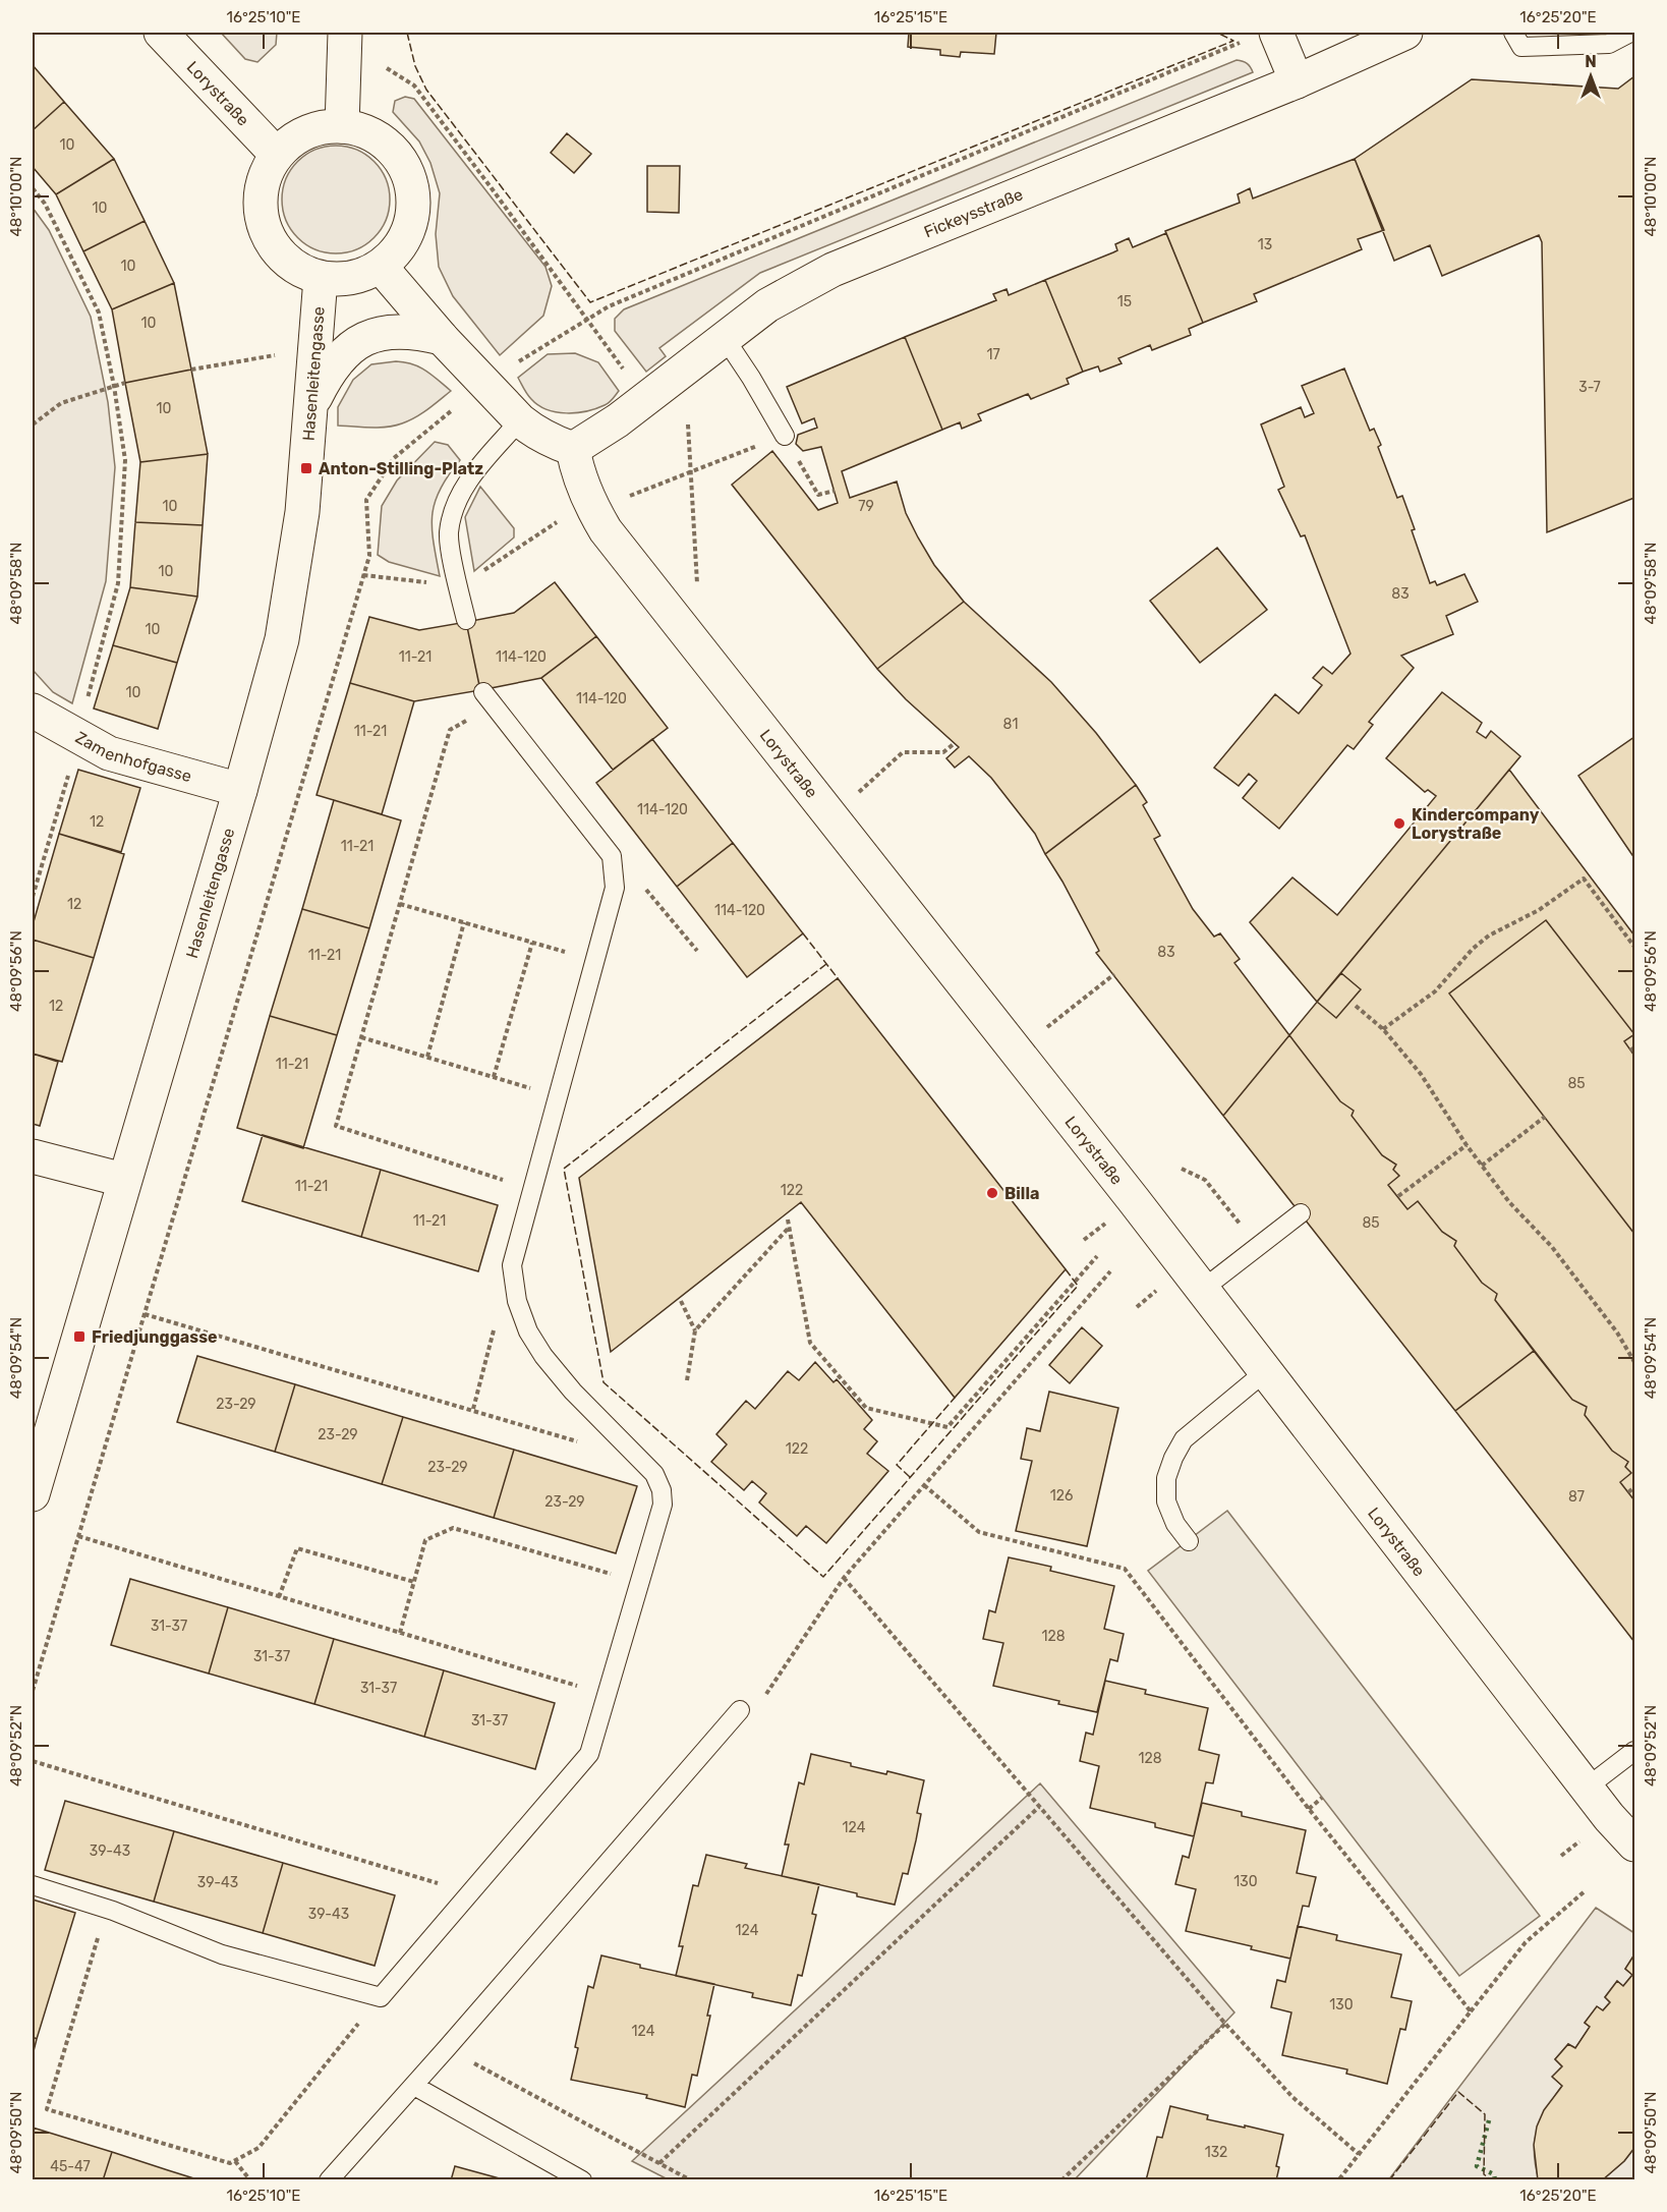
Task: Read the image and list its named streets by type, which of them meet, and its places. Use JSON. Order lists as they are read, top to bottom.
{
  "streets": {
    "street": [
      "Lorystraße",
      "Fickeysstraße",
      "Hasenleitengasse",
      "Zamenhofgasse"
    ]
  },
  "crossings": [
    ["Lorystraße", "Fickeysstraße"],
    ["Lorystraße", "Hasenleitengasse"],
    ["Hasenleitengasse", "Zamenhofgasse"]
  ],
  "places": {
    "transit": ["Anton-Stilling-Platz", "Friedjunggasse"],
    "other": ["Kindercompany Lorystraße", "Billa"]
  },
  "house_numbers": [
    "10",
    "10",
    "13",
    "10",
    "15",
    "10",
    "17",
    "3-7",
    "10",
    "10",
    "79",
    "10",
    "83",
    "10",
    "11-21",
    "114-120",
    "10",
    "114-120",
    "81",
    "11-21",
    "114-120",
    "12",
    "11-21",
    "12",
    "114-120",
    "83",
    "11-21",
    "12",
    "11-21",
    "85",
    "11-21",
    "122",
    "11-21",
    "85",
    "23-29",
    "23-29",
    "122",
    "23-29",
    "126",
    "87",
    "23-29",
    "31-37",
    "128",
    "31-37",
    "31-37",
    "31-37",
    "128",
    "124",
    "39-43",
    "130",
    "39-43",
    "39-43",
    "124",
    "130",
    "124",
    "132",
    "45-47"
  ],
  "north": "top",
  "coordinates": [
    "16°25'10\"E",
    "16°25'15\"E",
    "16°25'20\"E",
    "48°10'00\"N",
    "48°09'58\"N",
    "48°09'56\"N",
    "48°09'54\"N",
    "48°09'52\"N",
    "48°09'50\"N"
  ]
}
